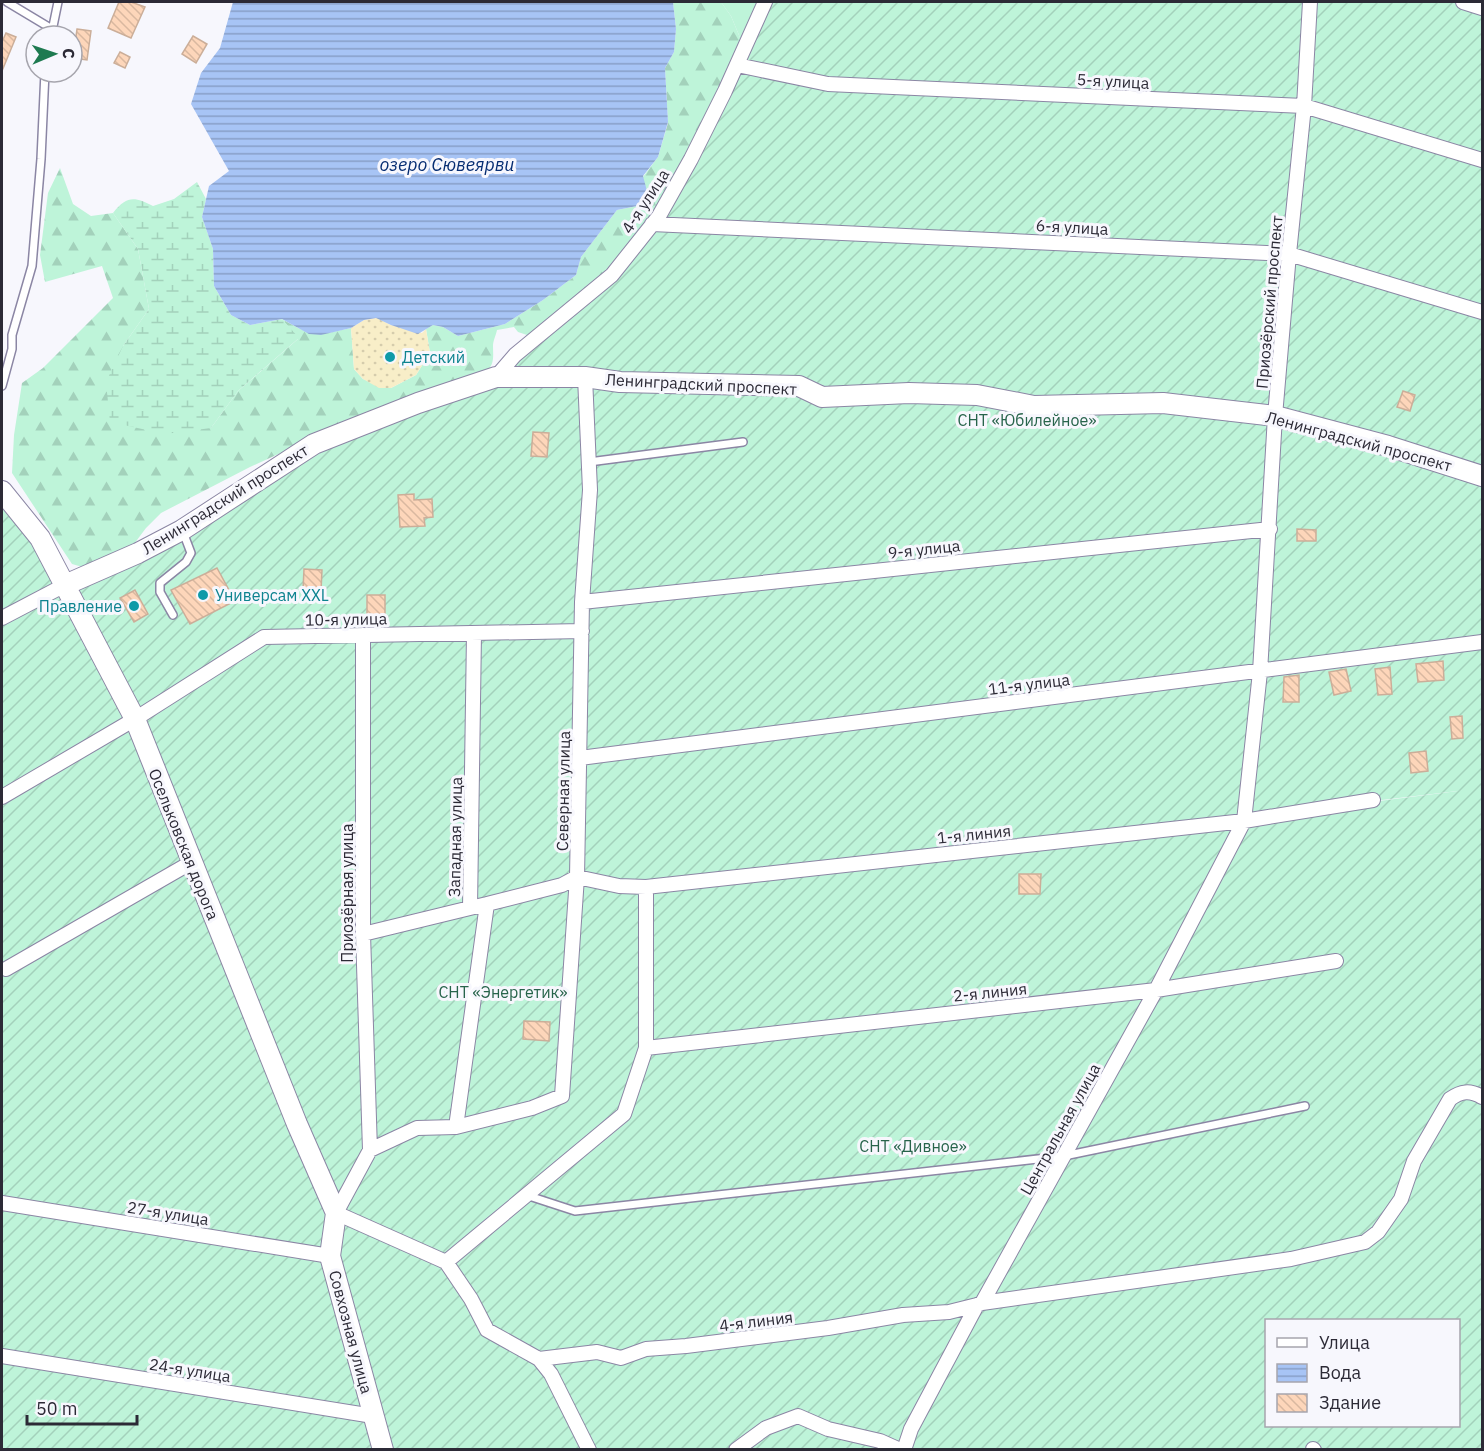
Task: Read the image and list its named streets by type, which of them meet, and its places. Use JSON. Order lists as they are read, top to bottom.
{
  "streets": {
    "street": [
      "5-я улица",
      "4-я улица",
      "6-я улица",
      "Приозёрский проспект",
      "Ленинградский проспект",
      "9-я улица",
      "10-я улица",
      "11-я улица",
      "Северная улица",
      "1-я линия",
      "Западная улица",
      "Осельковская дорога",
      "Приозёрная улица",
      "2-я линия",
      "Центральная улица",
      "27-я улица",
      "4-я линия",
      "Совхозная улица",
      "24-я улица"
    ]
  },
  "crossings": [
    ["5-я улица", "4-я улица"],
    ["5-я улица", "Приозёрский проспект"],
    ["4-я улица", "6-я улица"],
    ["4-я улица", "Ленинградский проспект"],
    ["6-я улица", "Приозёрский проспект"],
    ["Приозёрский проспект", "Ленинградский проспект"],
    ["Приозёрский проспект", "9-я улица"],
    ["Приозёрский проспект", "11-я улица"],
    ["Приозёрский проспект", "1-я линия"],
    ["Приозёрский проспект", "Центральная улица"],
    ["Ленинградский проспект", "Северная улица"],
    ["Ленинградский проспект", "Осельковская дорога"],
    ["9-я улица", "Северная улица"],
    ["10-я улица", "Северная улица"],
    ["10-я улица", "Западная улица"],
    ["10-я улица", "Осельковская дорога"],
    ["10-я улица", "Приозёрная улица"],
    ["11-я улица", "Северная улица"],
    ["Северная улица", "1-я линия"],
    ["Северная улица", "Западная улица"],
    ["1-я линия", "Центральная улица"],
    ["Осельковская дорога", "Совхозная улица"],
    ["2-я линия", "Центральная улица"],
    ["Центральная улица", "4-я линия"],
    ["27-я улица", "Совхозная улица"],
    ["Совхозная улица", "24-я улица"]
  ],
  "water": ["озеро Сювеярви"],
  "parks": ["СНТ «Юбилейное»", "СНТ «Энергетик»", "СНТ «Дивное»"],
  "places": ["Детский", "Универсам XXL", "Правление"],
  "legend": ["Улица", "Вода", "Здание"],
  "scale_bar": "50 m",
  "north": "right"
}
